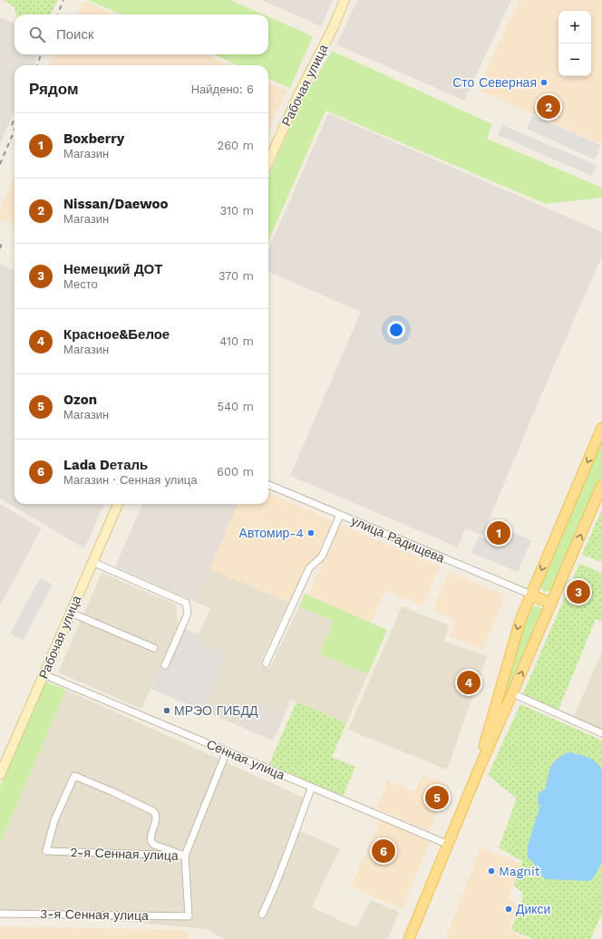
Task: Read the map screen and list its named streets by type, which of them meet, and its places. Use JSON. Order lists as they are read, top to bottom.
{
  "streets": {
    "main road": ["Рабочая улица"],
    "street": [
      "улица Радищева",
      "Сенная улица",
      "2-я Сенная улица",
      "3-я Сенная улица"
    ]
  },
  "crossings": [
    ["Рабочая улица", "Сенная улица"],
    ["2-я Сенная улица", "3-я Сенная улица"]
  ],
  "places": [
    "Сто Северная",
    "Автомир-4",
    "МРЭО ГИБДД",
    "Magnit",
    "Дикси"
  ],
  "page": {
    "map_buttons": ["+", "−"],
    "search": "Поиск",
    "heading": ["Рядом", "Найдено: 6"],
    "pins": [
      "2",
      "1",
      "3",
      "4",
      "5",
      "6"
    ],
    "list": [
      {
        "mark": "1",
        "name": "Boxberry",
        "note": "Магазин",
        "value": "260 m"
      },
      {
        "mark": "2",
        "name": "Nissan/Daewoo",
        "note": "Магазин",
        "value": "310 m"
      },
      {
        "mark": "3",
        "name": "Немецкий ДОТ",
        "note": "Место",
        "value": "370 m"
      },
      {
        "mark": "4",
        "name": "Красное&Белое",
        "note": "Магазин",
        "value": "410 m"
      },
      {
        "mark": "5",
        "name": "Ozon",
        "note": "Магазин",
        "value": "540 m"
      },
      {
        "mark": "6",
        "name": "Lada Dеталь",
        "note": "Магазин · Сенная улица",
        "value": "600 m"
      }
    ]
  }
}
